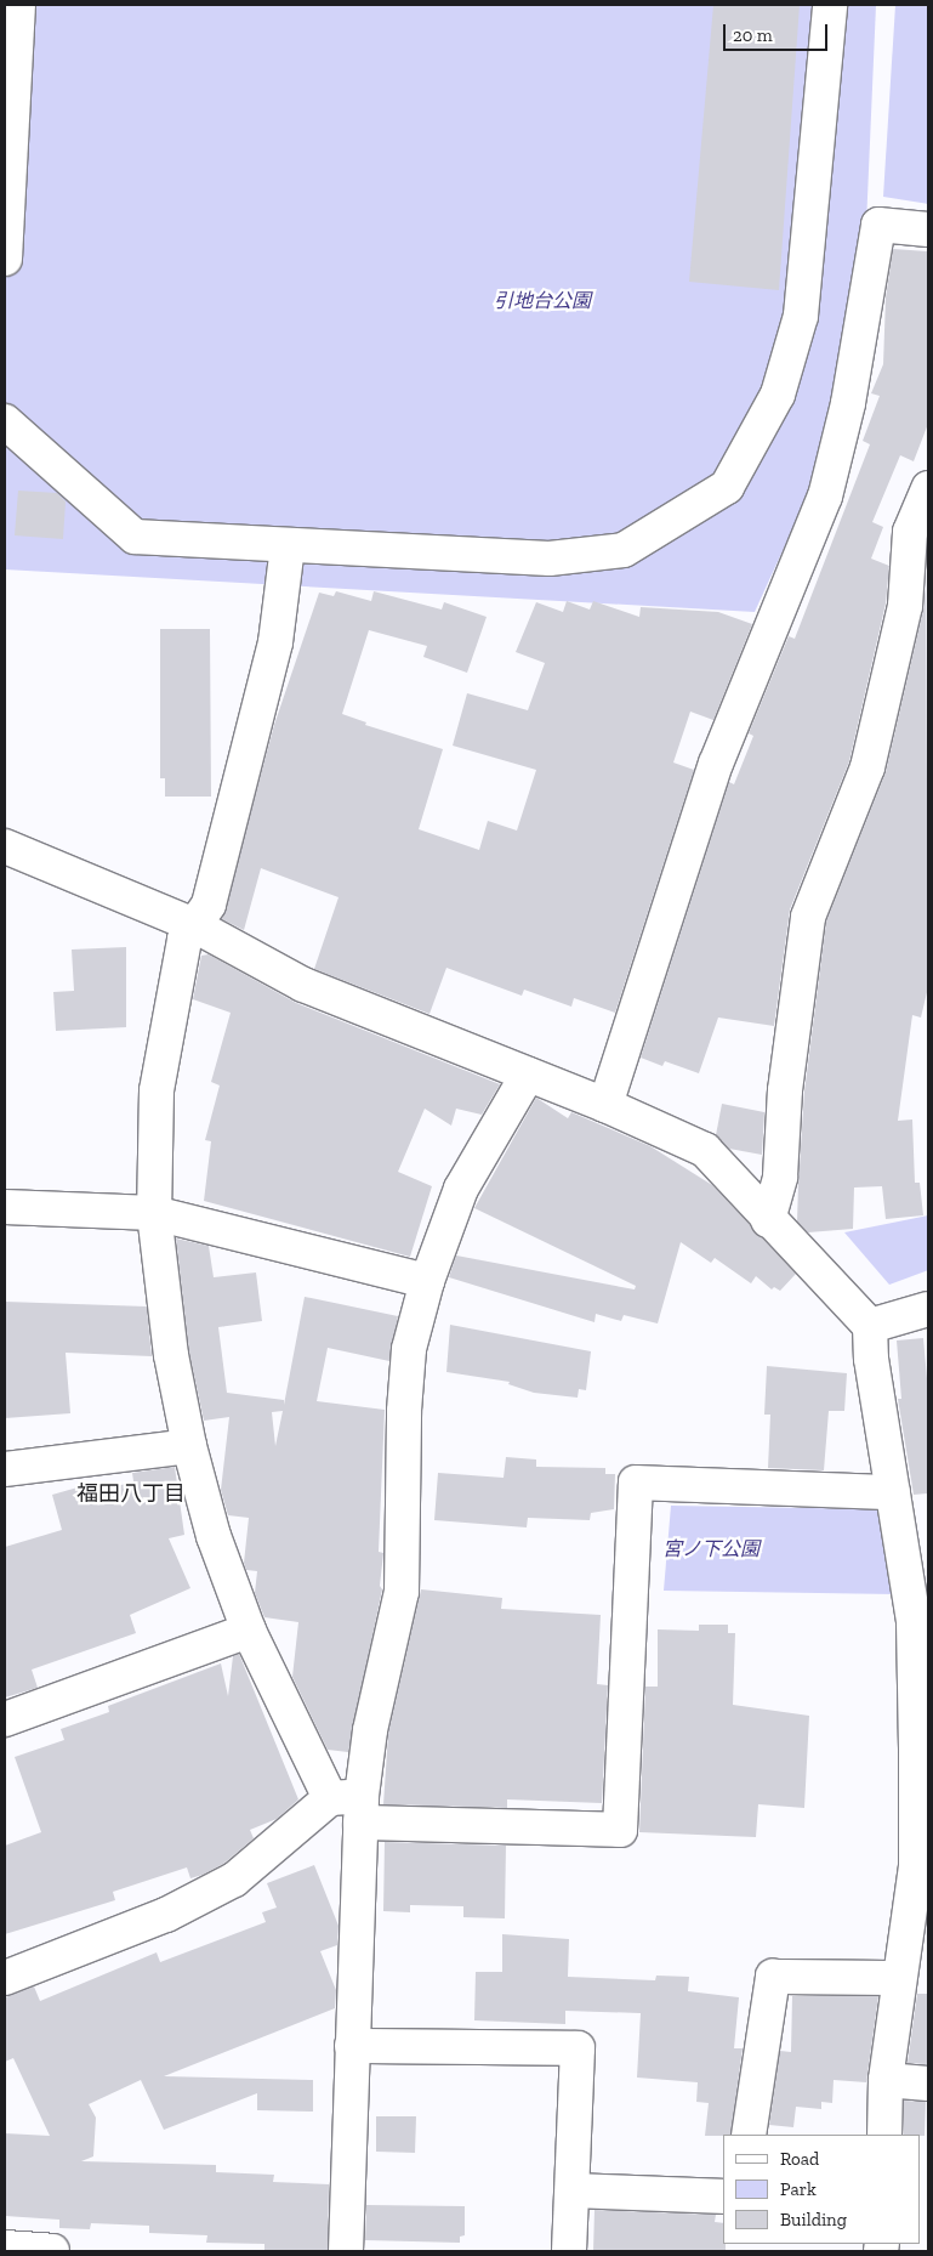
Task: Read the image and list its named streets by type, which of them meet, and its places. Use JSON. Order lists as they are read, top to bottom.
{
  "districts": ["福田八丁目"],
  "parks": ["引地台公園", "宮ノ下公園"],
  "legend": ["Road", "Park", "Building"],
  "scale_bar": "20 m"
}
